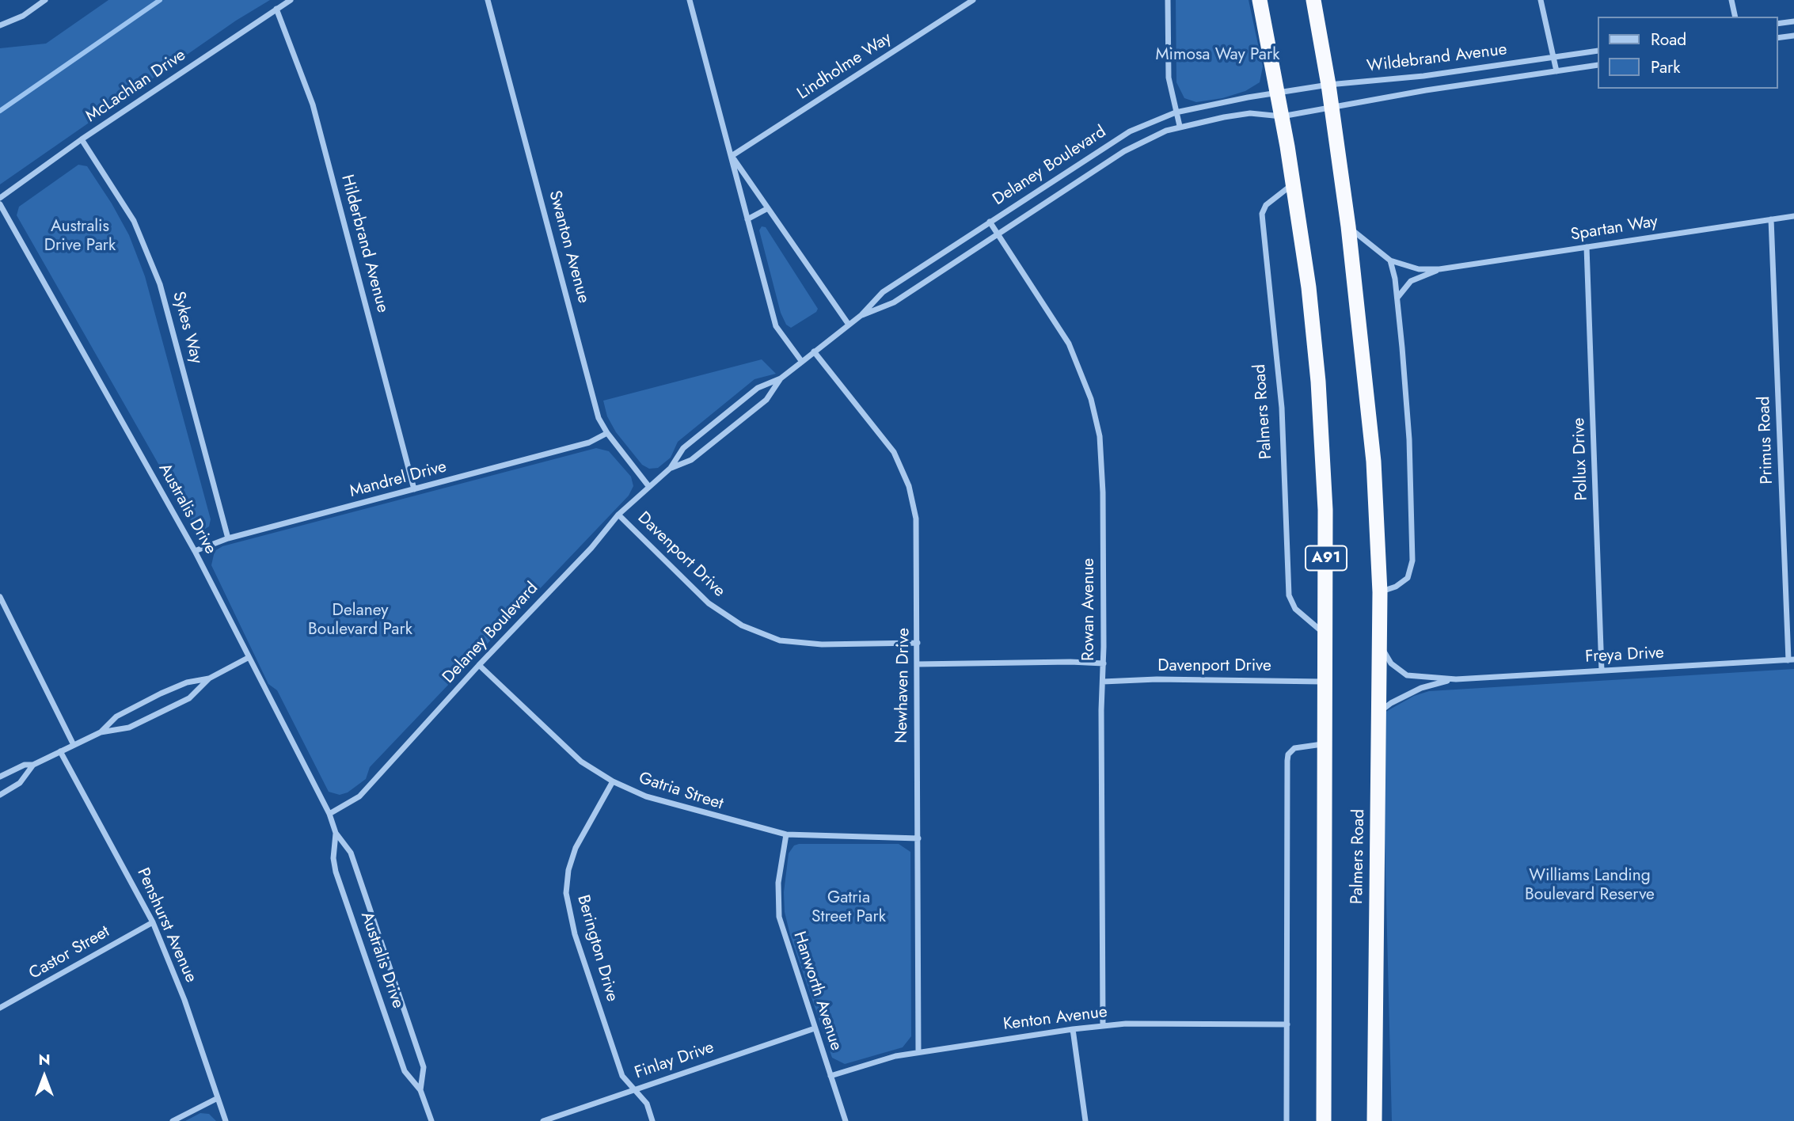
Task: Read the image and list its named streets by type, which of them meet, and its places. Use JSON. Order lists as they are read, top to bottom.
{
  "streets": {
    "highway": ["Palmers Road", "A91"],
    "street": [
      "Wildebrand Avenue",
      "Lindholme Way",
      "McLachlan Drive",
      "Delaney Boulevard",
      "Spartan Way",
      "Hilderbrand Avenue",
      "Swanton Avenue",
      "Sykes Way",
      "Primus Road",
      "Pollux Drive",
      "Mandrel Drive",
      "Australis Drive",
      "Davenport Drive",
      "Rowan Avenue",
      "Freya Drive",
      "Newhaven Drive",
      "Gatria Street",
      "Penshurst Avenue",
      "Berington Drive",
      "Castor Street",
      "Hanworth Avenue",
      "Kenton Avenue",
      "Finlay Drive"
    ]
  },
  "crossings": [
    ["Wildebrand Avenue", "Delaney Boulevard"],
    ["Wildebrand Avenue", "Palmers Road"],
    ["McLachlan Drive", "Hilderbrand Avenue"],
    ["McLachlan Drive", "Sykes Way"],
    ["Delaney Boulevard", "Swanton Avenue"],
    ["Delaney Boulevard", "Palmers Road"],
    ["Delaney Boulevard", "Australis Drive"],
    ["Delaney Boulevard", "Davenport Drive"],
    ["Delaney Boulevard", "Rowan Avenue"],
    ["Delaney Boulevard", "Newhaven Drive"],
    ["Delaney Boulevard", "Gatria Street"],
    ["Spartan Way", "Primus Road"],
    ["Spartan Way", "Pollux Drive"],
    ["Hilderbrand Avenue", "Mandrel Drive"],
    ["Swanton Avenue", "Mandrel Drive"],
    ["Sykes Way", "Mandrel Drive"],
    ["Palmers Road", "Davenport Drive"],
    ["Palmers Road", "Freya Drive"],
    ["Primus Road", "Freya Drive"],
    ["Pollux Drive", "Freya Drive"],
    ["Mandrel Drive", "Australis Drive"],
    ["Davenport Drive", "Rowan Avenue"],
    ["Davenport Drive", "Newhaven Drive"],
    ["Rowan Avenue", "Kenton Avenue"],
    ["Newhaven Drive", "Gatria Street"],
    ["Newhaven Drive", "Kenton Avenue"],
    ["Gatria Street", "Berington Drive"],
    ["Gatria Street", "Hanworth Avenue"],
    ["Penshurst Avenue", "Castor Street"],
    ["Berington Drive", "Finlay Drive"],
    ["Hanworth Avenue", "Kenton Avenue"],
    ["Hanworth Avenue", "Finlay Drive"]
  ],
  "parks": [
    "Mimosa Way Park",
    "Australis Drive Park",
    "Delaney Boulevard Park",
    "Williams Landing Boulevard Reserve",
    "Gatria Street Park"
  ],
  "legend": ["Road", "Park"],
  "north": "top"
}
